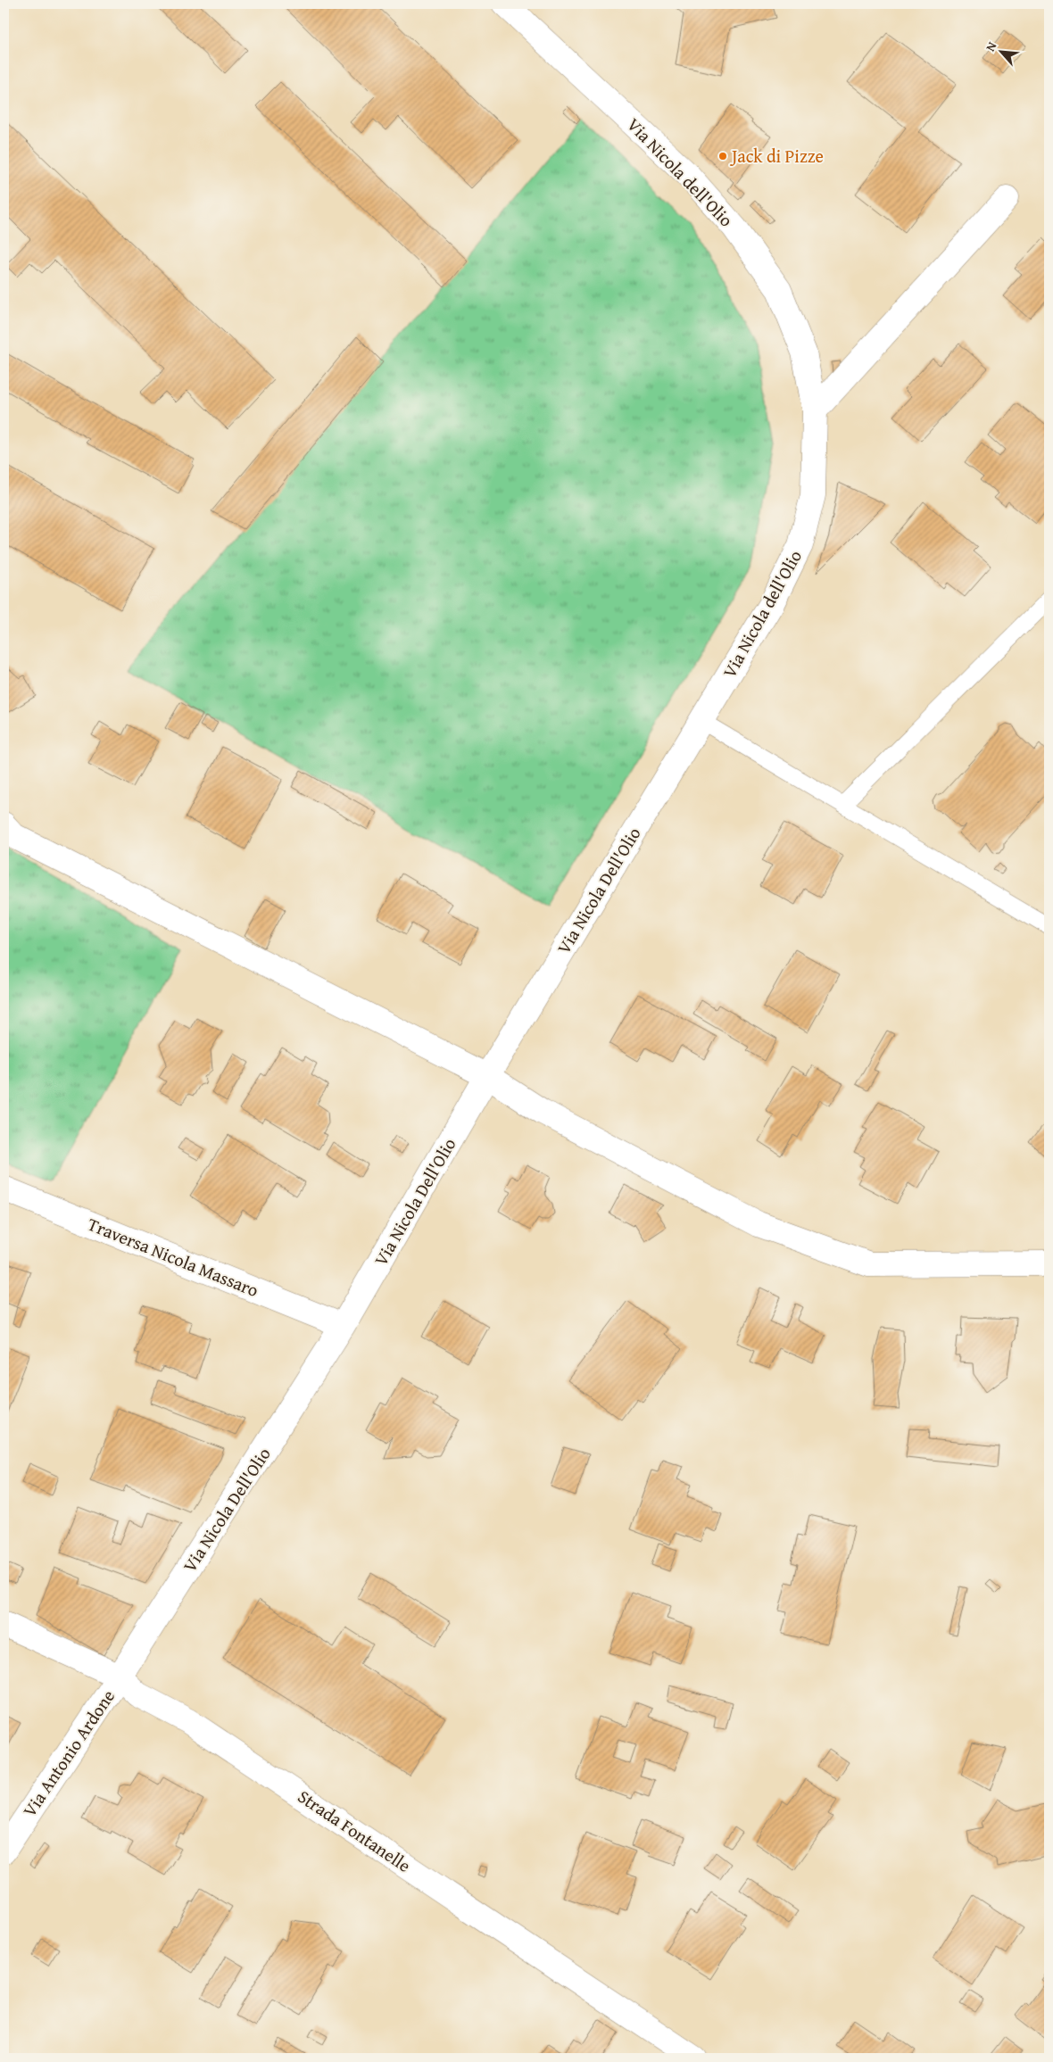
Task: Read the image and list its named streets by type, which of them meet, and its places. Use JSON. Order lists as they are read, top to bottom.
{
  "streets": {
    "street": [
      "Via Nicola dell'Olio",
      "Via Nicola Dell'Olio",
      "Traversa Nicola Massaro",
      "Via Antonio Ardone",
      "Strada Fontanelle"
    ]
  },
  "crossings": [
    ["Via Nicola dell'Olio", "Via Nicola Dell'Olio"],
    ["Via Nicola Dell'Olio", "Traversa Nicola Massaro"],
    ["Via Nicola Dell'Olio", "Via Antonio Ardone"],
    ["Via Nicola Dell'Olio", "Strada Fontanelle"],
    ["Via Antonio Ardone", "Strada Fontanelle"]
  ],
  "places": ["Jack di Pizze"],
  "north": "top left"
}
